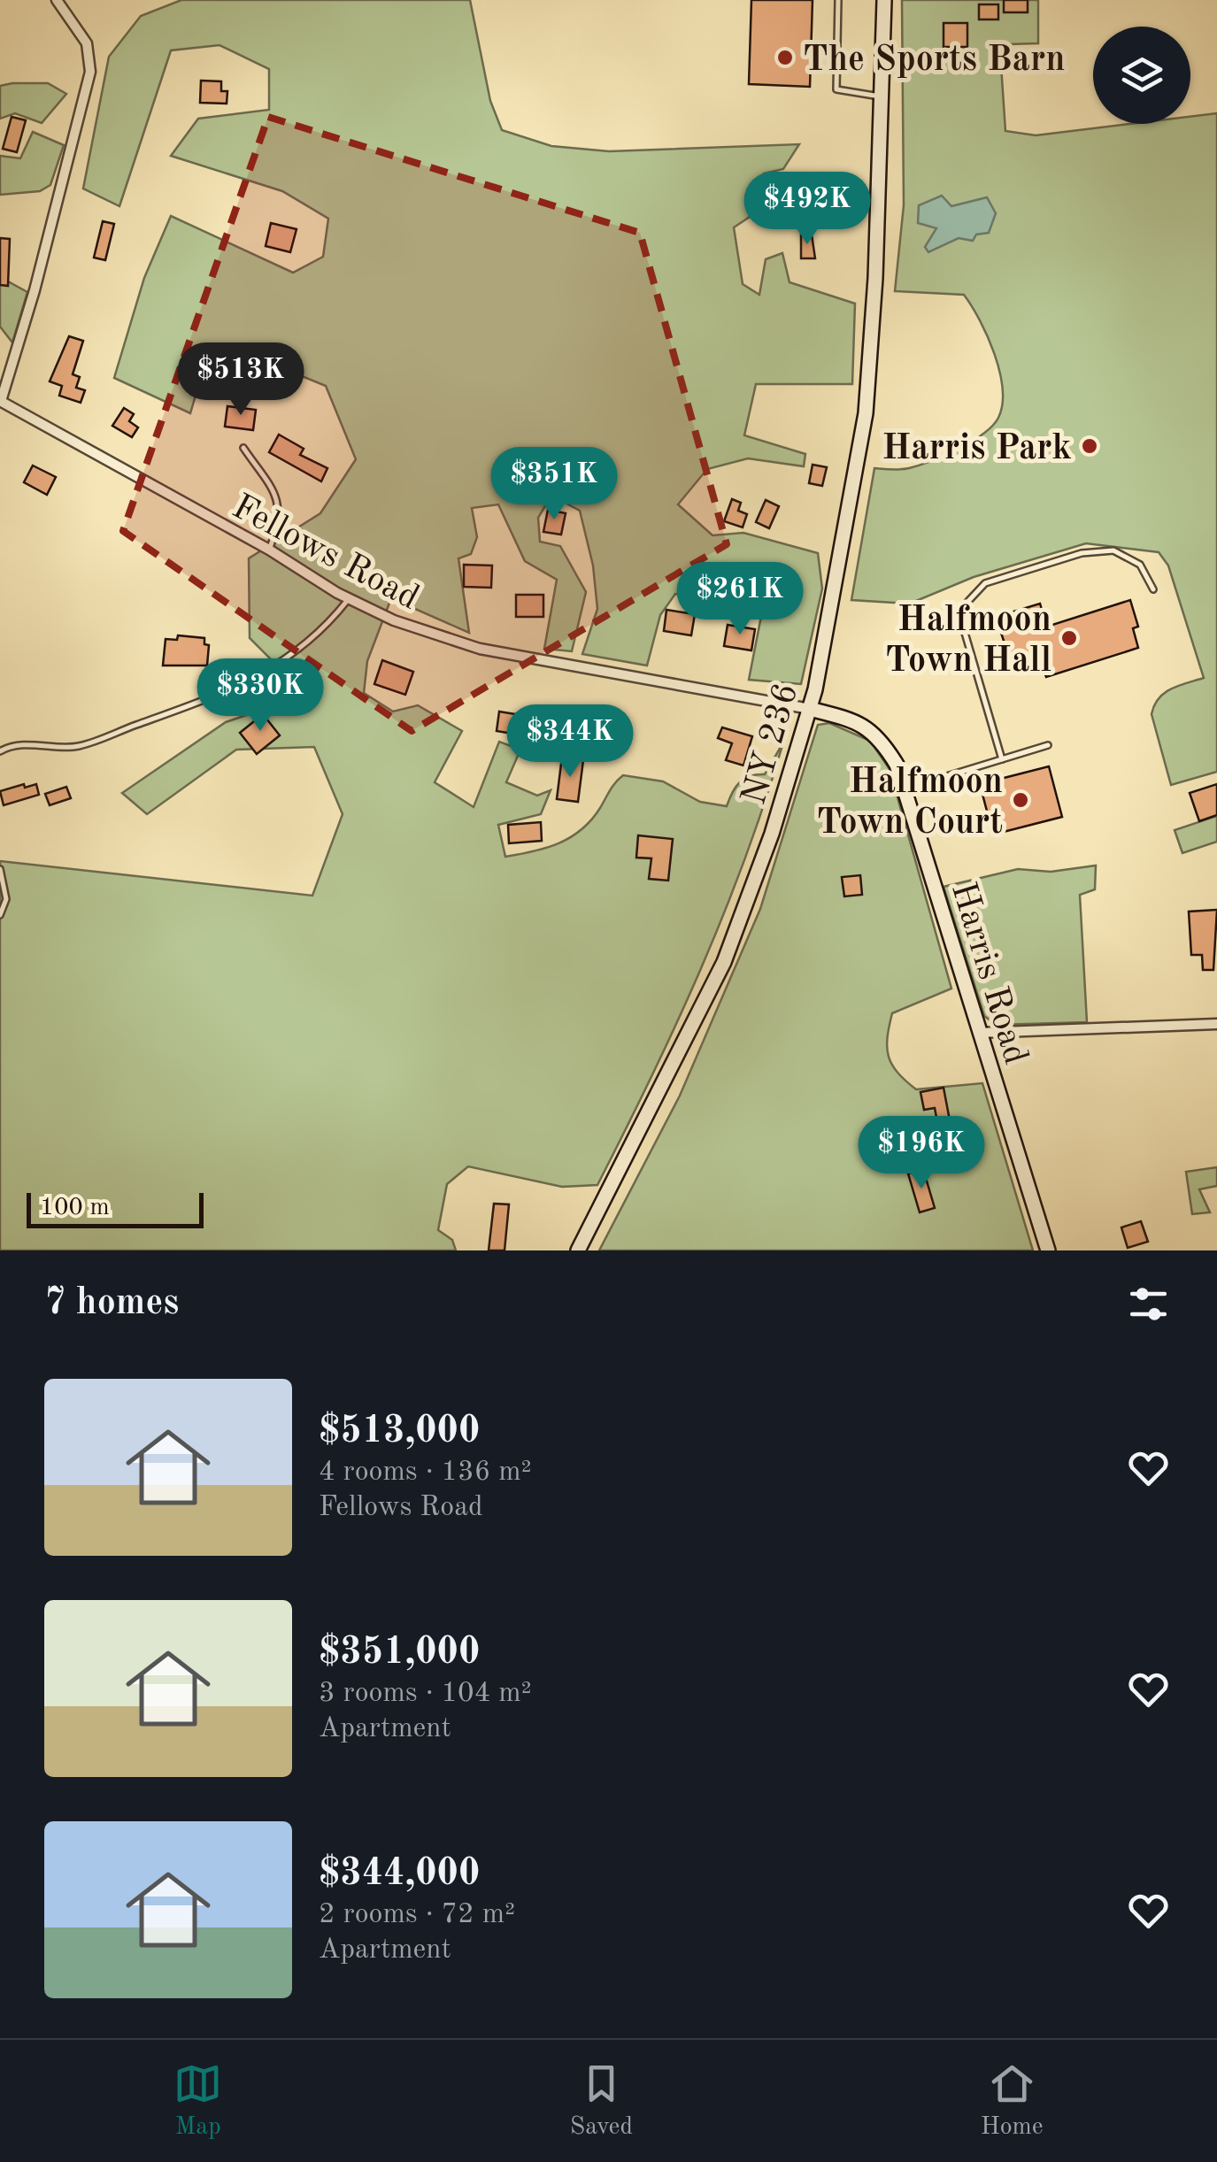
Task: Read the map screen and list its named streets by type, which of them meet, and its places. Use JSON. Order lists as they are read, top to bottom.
{
  "streets": {
    "main road": ["NY 236", "Harris Road"],
    "street": ["Fellows Road"]
  },
  "crossings": [
    ["Fellows Road", "NY 236"],
    ["Fellows Road", "Harris Road"],
    ["NY 236", "Harris Road"]
  ],
  "places": [
    "The Sports Barn",
    "Harris Park",
    "Halfmoon Town Hall",
    "Halfmoon Town Court"
  ],
  "scale_bar": "100 m",
  "page": {
    "price": [
      "$492K",
      "$513K",
      "$351K",
      "$261K",
      "$330K",
      "$344K",
      "$196K"
    ],
    "scale": "100 m",
    "heading": "7 homes",
    "list": [
      {
        "name": "$513,000",
        "note": "4 rooms · 136 m² · Fellows Road"
      },
      {
        "name": "$351,000",
        "note": "3 rooms · 104 m² · Apartment"
      },
      {
        "name": "$344,000",
        "note": "2 rooms · 72 m² · Apartment"
      }
    ],
    "tabs": ["Map", "Saved", "Home"]
  }
}
